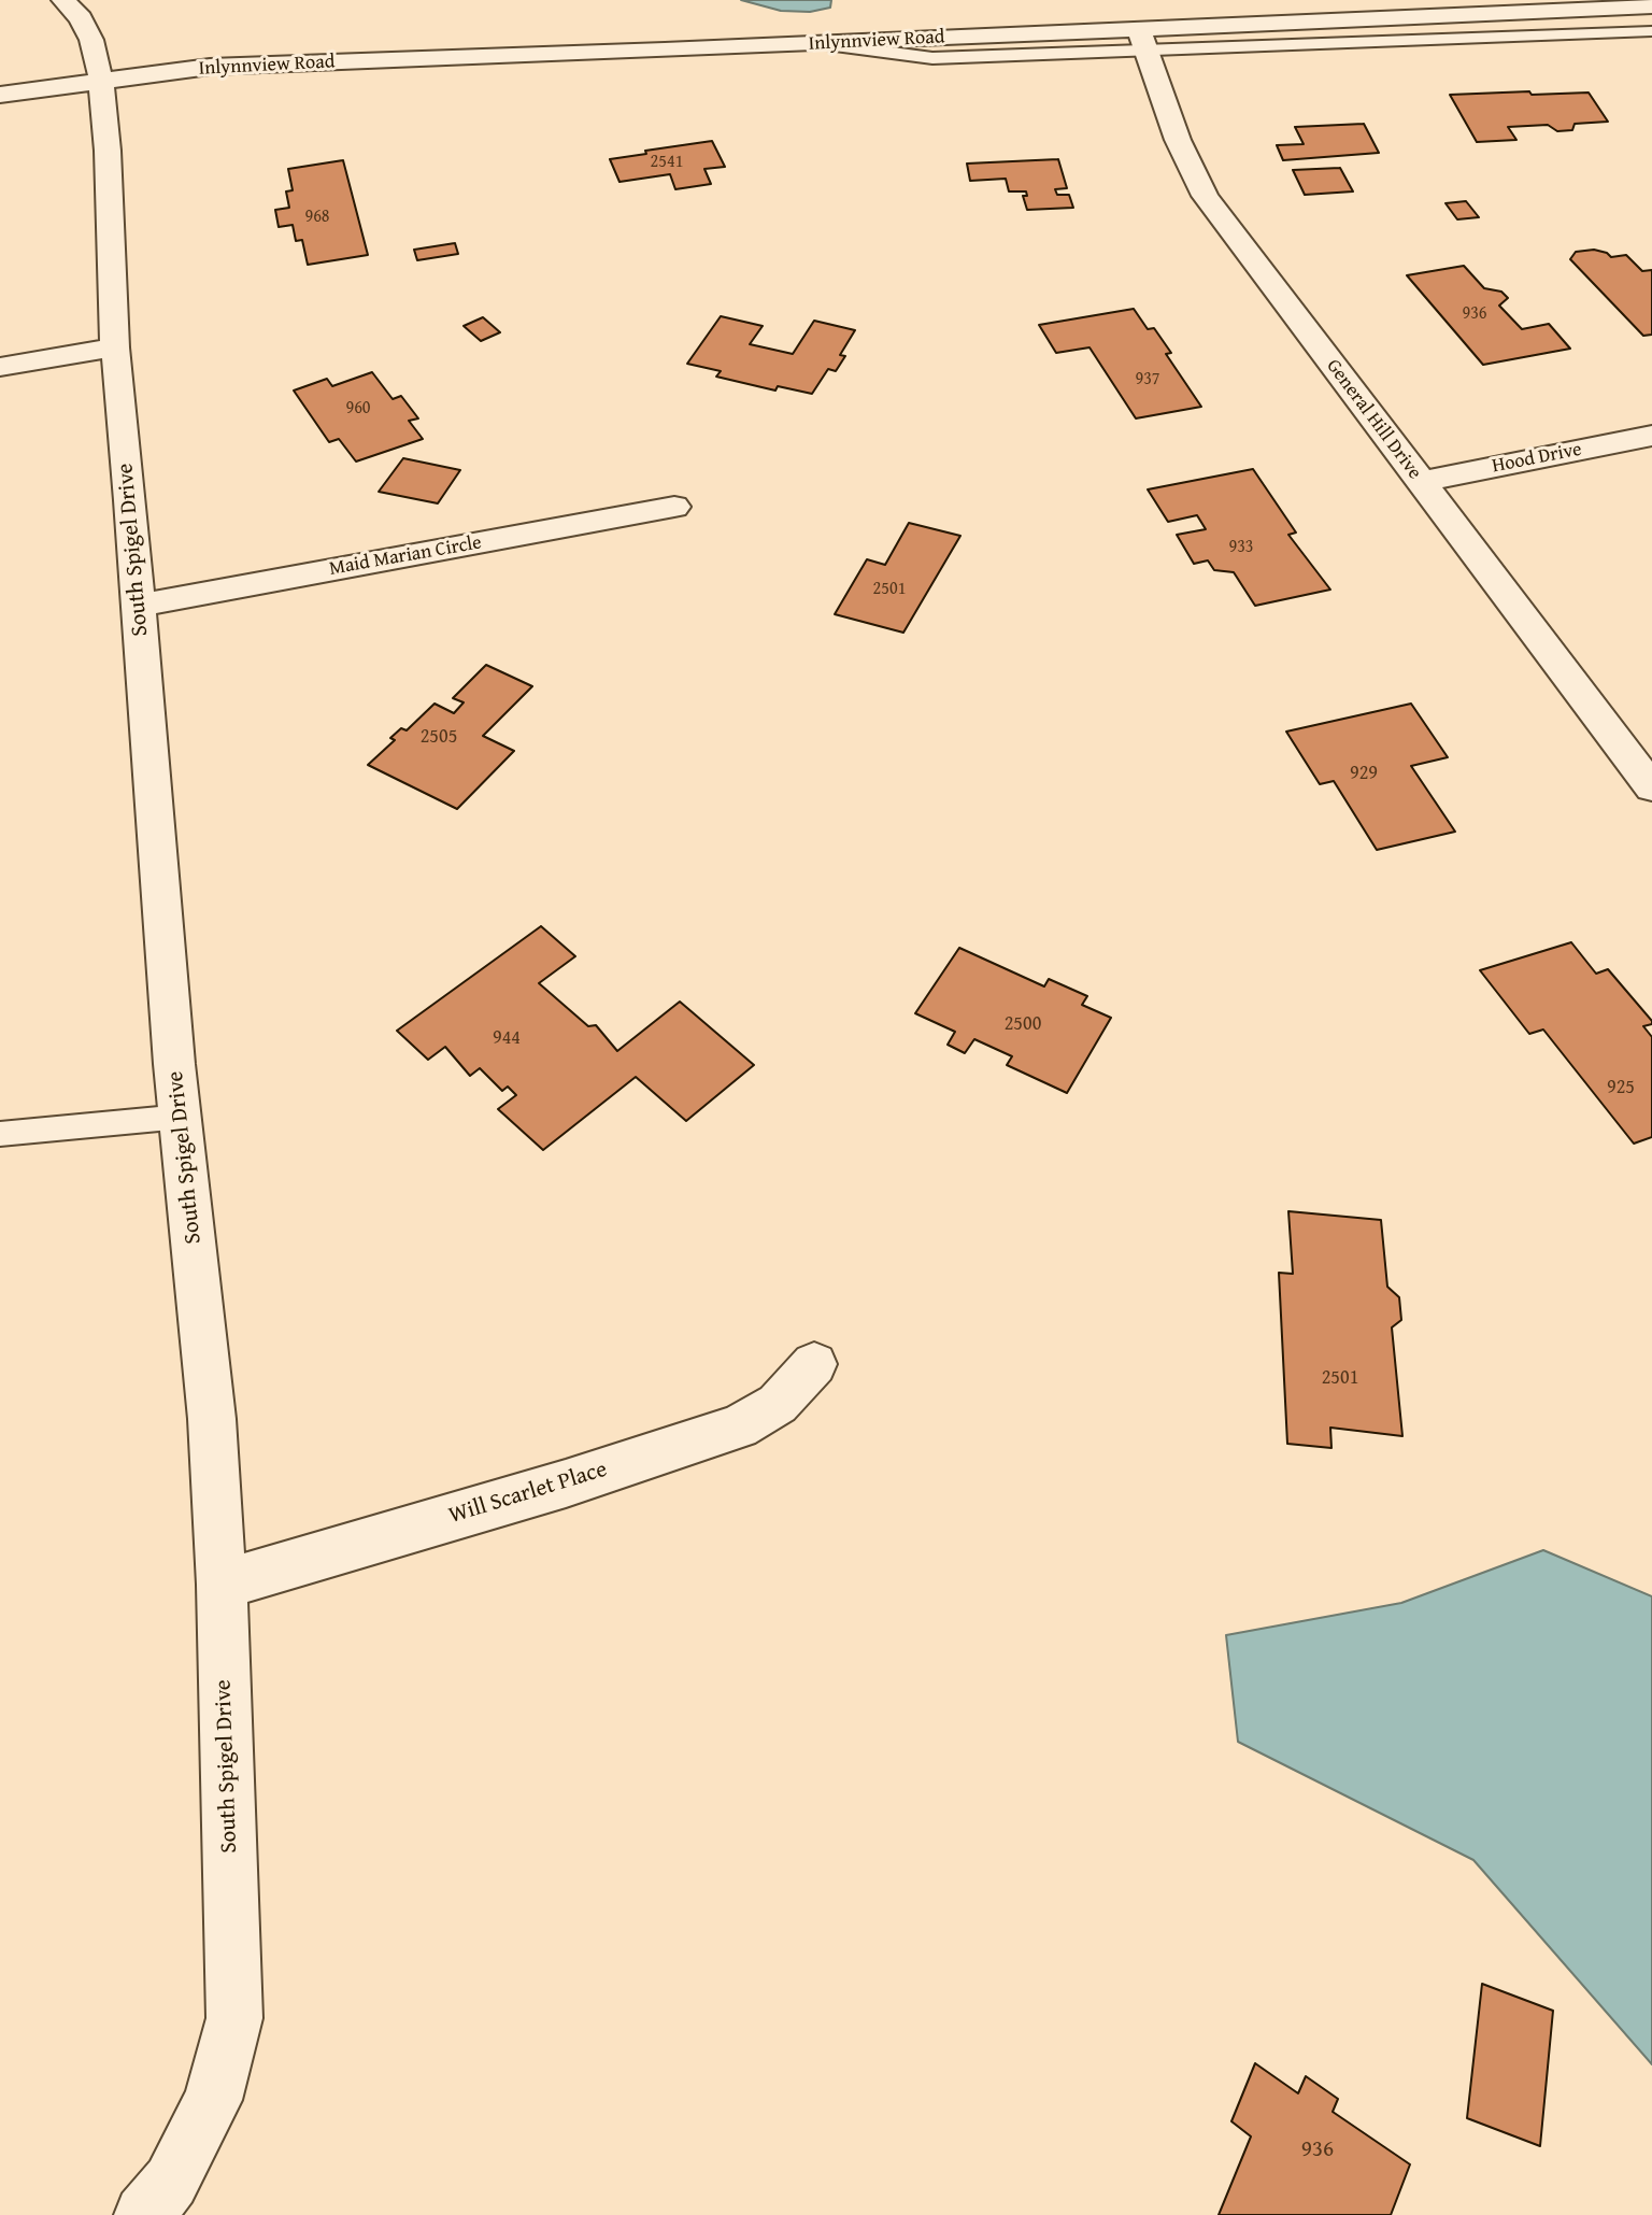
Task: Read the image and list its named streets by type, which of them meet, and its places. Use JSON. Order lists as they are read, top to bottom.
{
  "streets": {
    "street": [
      "Inlynnview Road",
      "General Hill Drive",
      "Hood Drive",
      "South Spigel Drive",
      "Maid Marian Circle",
      "Will Scarlet Place"
    ]
  },
  "crossings": [
    ["Inlynnview Road", "General Hill Drive"],
    ["Inlynnview Road", "South Spigel Drive"],
    ["General Hill Drive", "Hood Drive"],
    ["South Spigel Drive", "Maid Marian Circle"],
    ["South Spigel Drive", "Will Scarlet Place"]
  ],
  "house_numbers": [
    "2541",
    "968",
    "936",
    "937",
    "960",
    "933",
    "2501",
    "2505",
    "929",
    "2500",
    "944",
    "925",
    "2501",
    "936"
  ]
}
